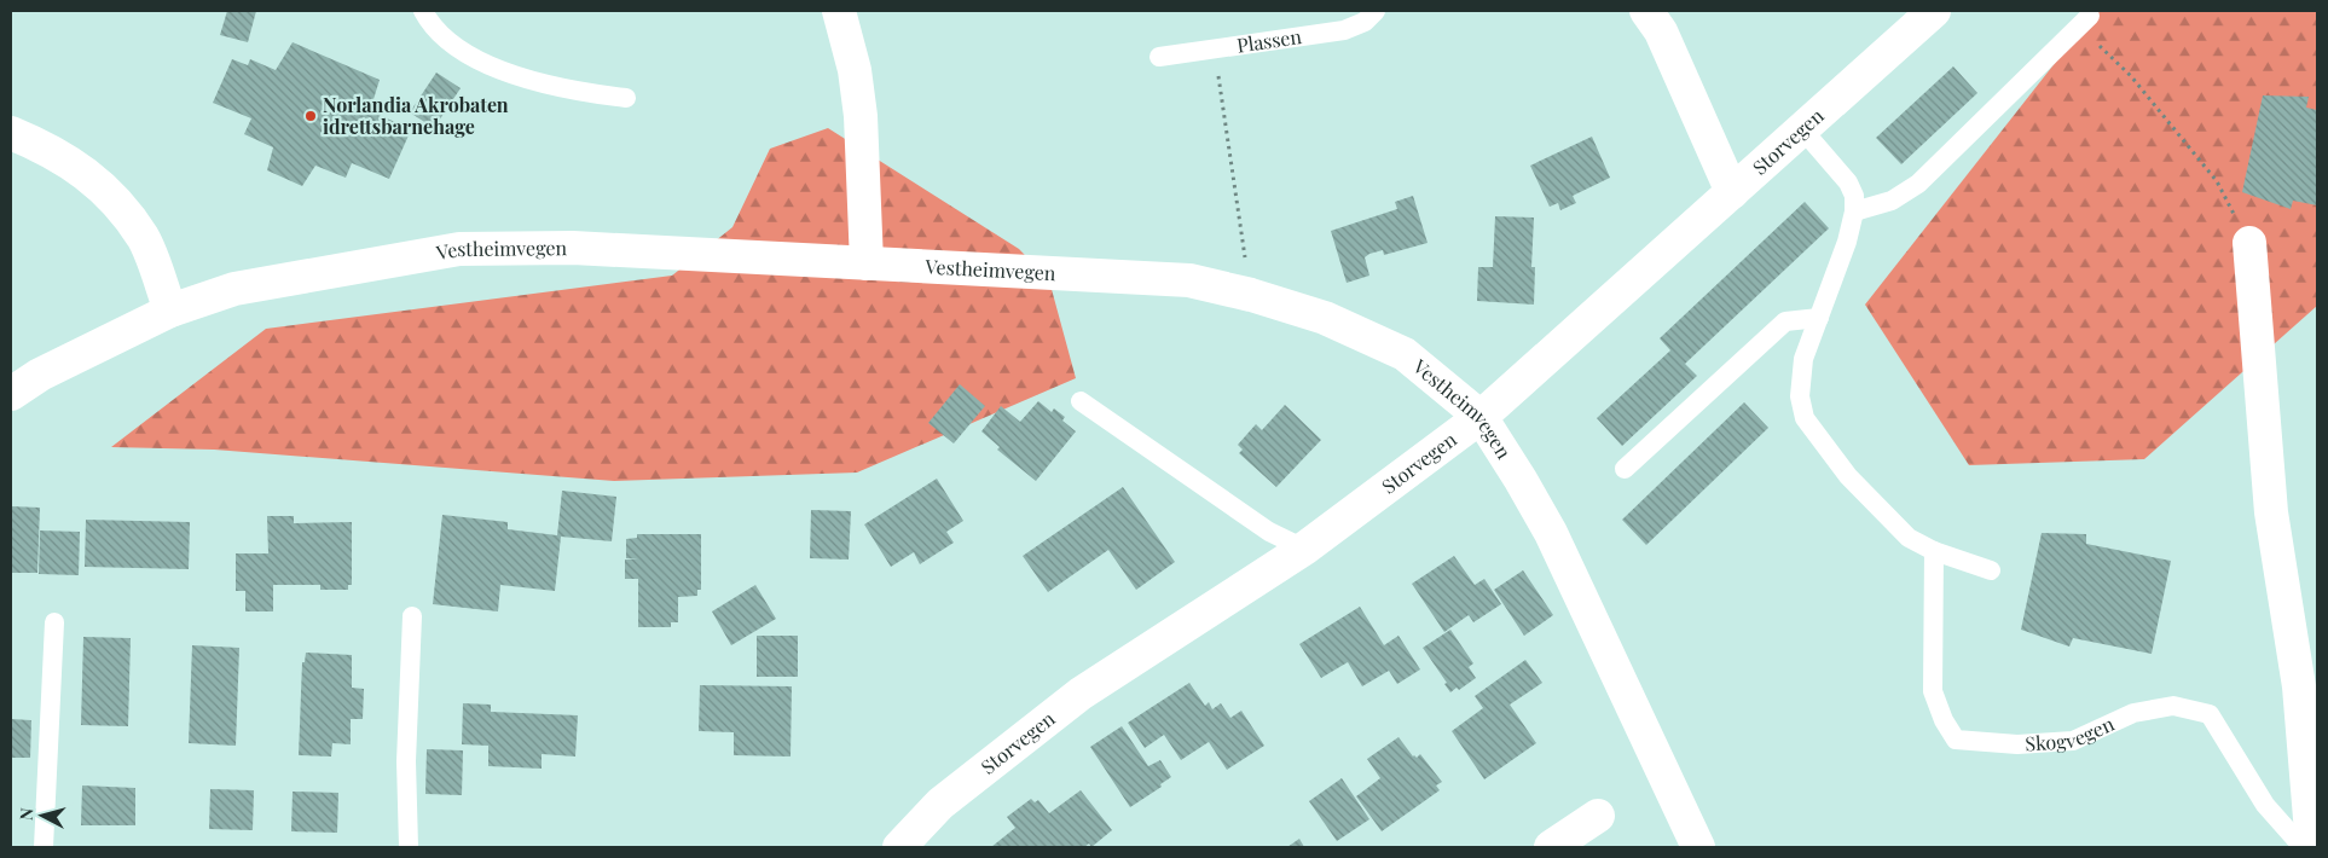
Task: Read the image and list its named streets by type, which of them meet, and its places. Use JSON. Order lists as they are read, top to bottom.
{
  "streets": {
    "street": ["Storvegen", "Vestheimvegen"],
    "lane": ["Plassen", "Skogvegen"]
  },
  "crossings": [
    ["Storvegen", "Vestheimvegen"]
  ],
  "places": ["Norlandia Akrobaten idrettsbarnehage"],
  "north": "left"
}
